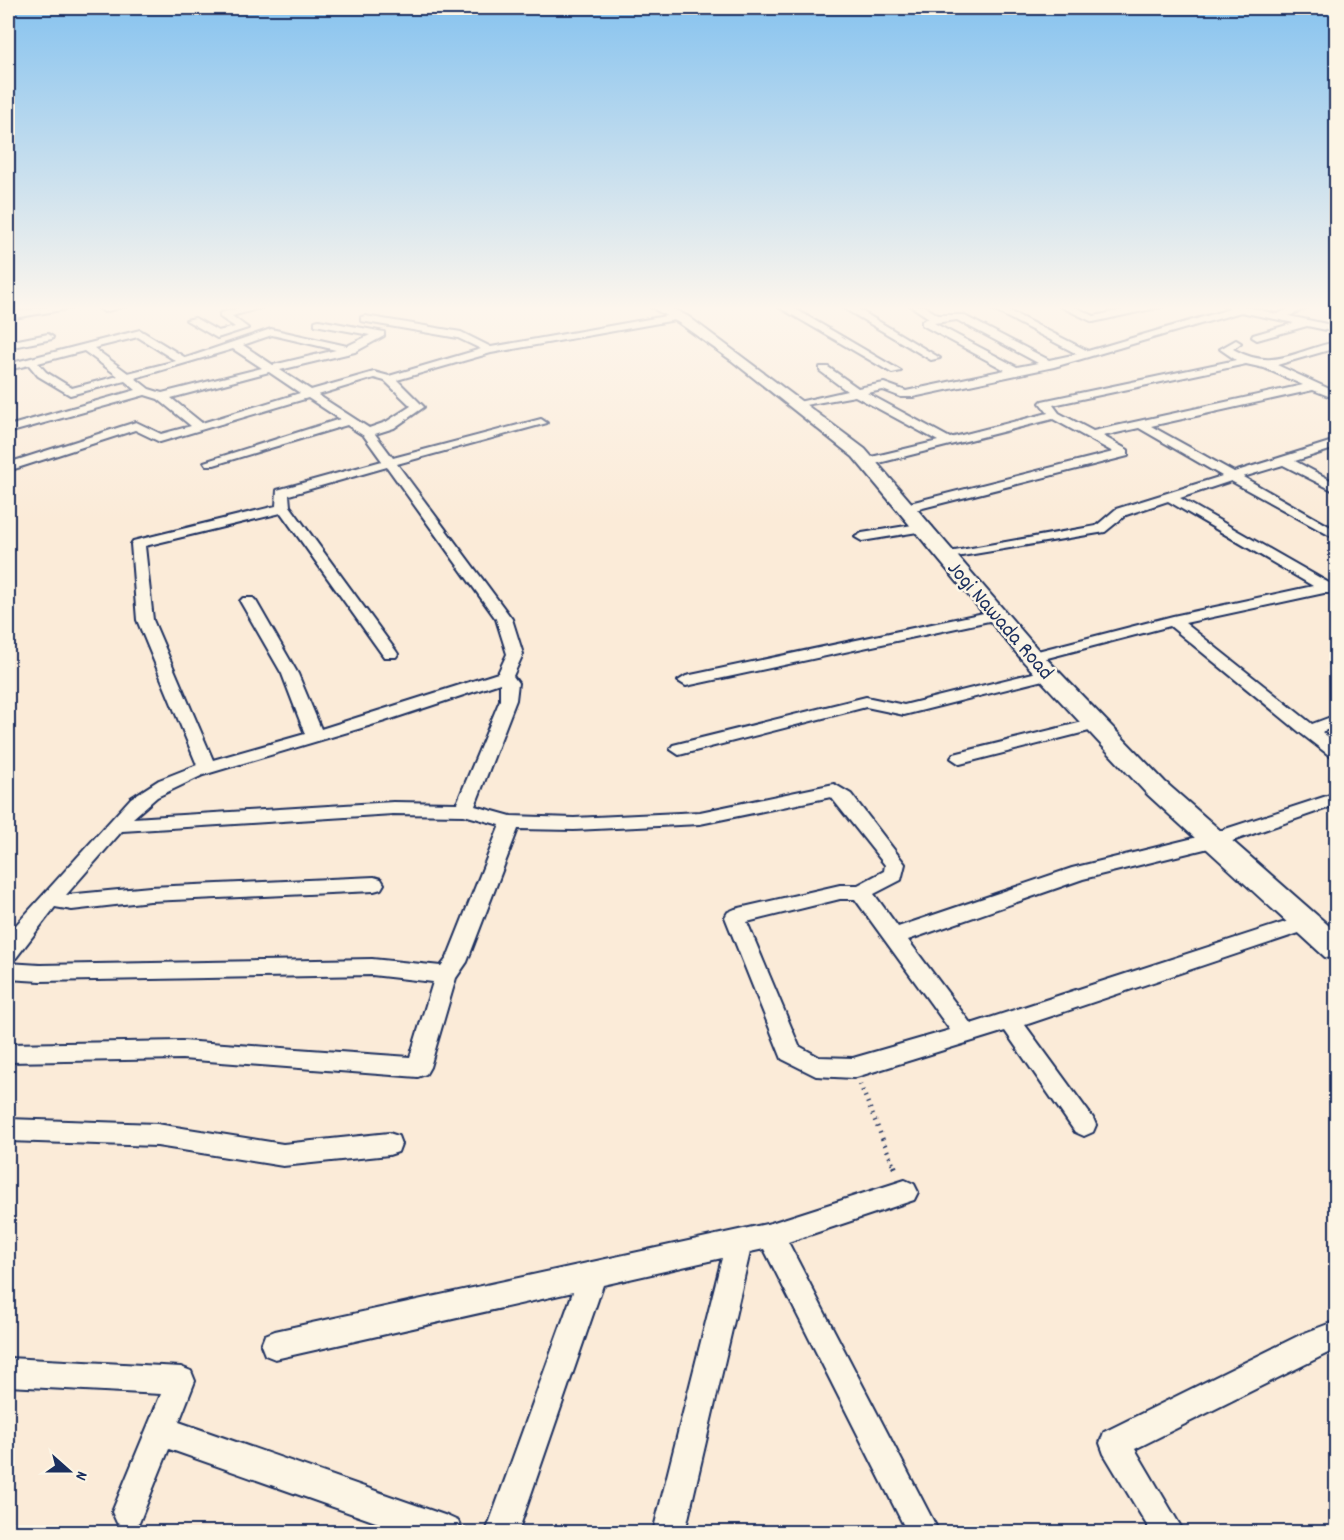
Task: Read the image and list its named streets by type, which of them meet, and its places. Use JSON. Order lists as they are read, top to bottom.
{
  "streets": {
    "street": ["Jogi Nawada Road"]
  },
  "north": "right"
}
